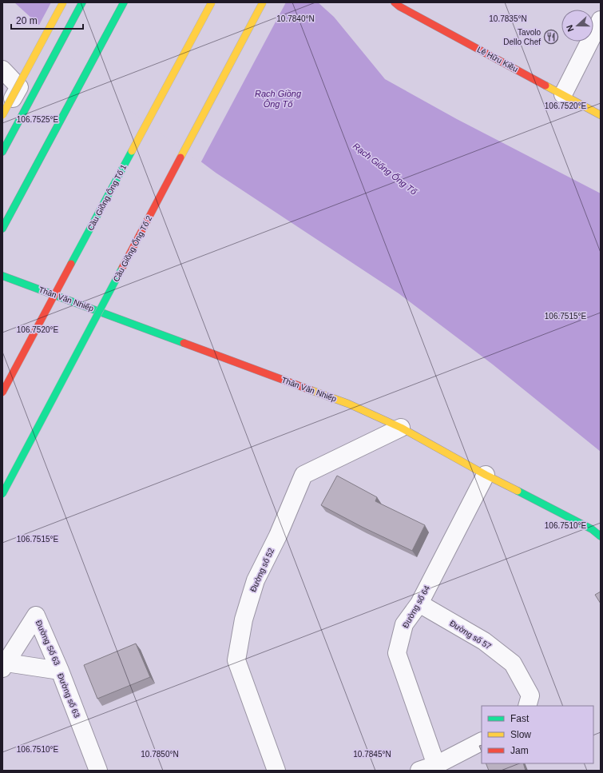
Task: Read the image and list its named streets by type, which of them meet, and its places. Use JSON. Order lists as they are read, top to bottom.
{
  "streets": {
    "main road": [
      "Lê Hữu Kiều",
      "Cầu Giồng Ông Tố 1",
      "Cầu Giồng Ống Tố 2",
      "Thân Văn Nhiếp"
    ],
    "street": [
      "Đường số 52",
      "Đường số 64",
      "Đường số 57",
      "Đường Số 63",
      "Đường số 63"
    ]
  },
  "crossings": [
    ["Thân Văn Nhiếp", "Đường số 52"],
    ["Thân Văn Nhiếp", "Đường số 64"],
    ["Đường số 64", "Đường số 57"],
    ["Đường Số 63", "Đường số 63"]
  ],
  "water": ["Rạch Giồng Ông Tố", "Rạch Giống Ống Tố"],
  "places": {
    "restaurant": ["Tavolo Dello Chef"]
  },
  "legend": ["Fast", "Slow", "Jam"],
  "scale_bar": "20 m",
  "north": "left",
  "coordinates": [
    "10.7840°N",
    "10.7835°N",
    "106.7520°E",
    "106.7525°E",
    "106.7515°E",
    "106.7510°E",
    "10.7850°N",
    "10.7845°N"
  ]
}
